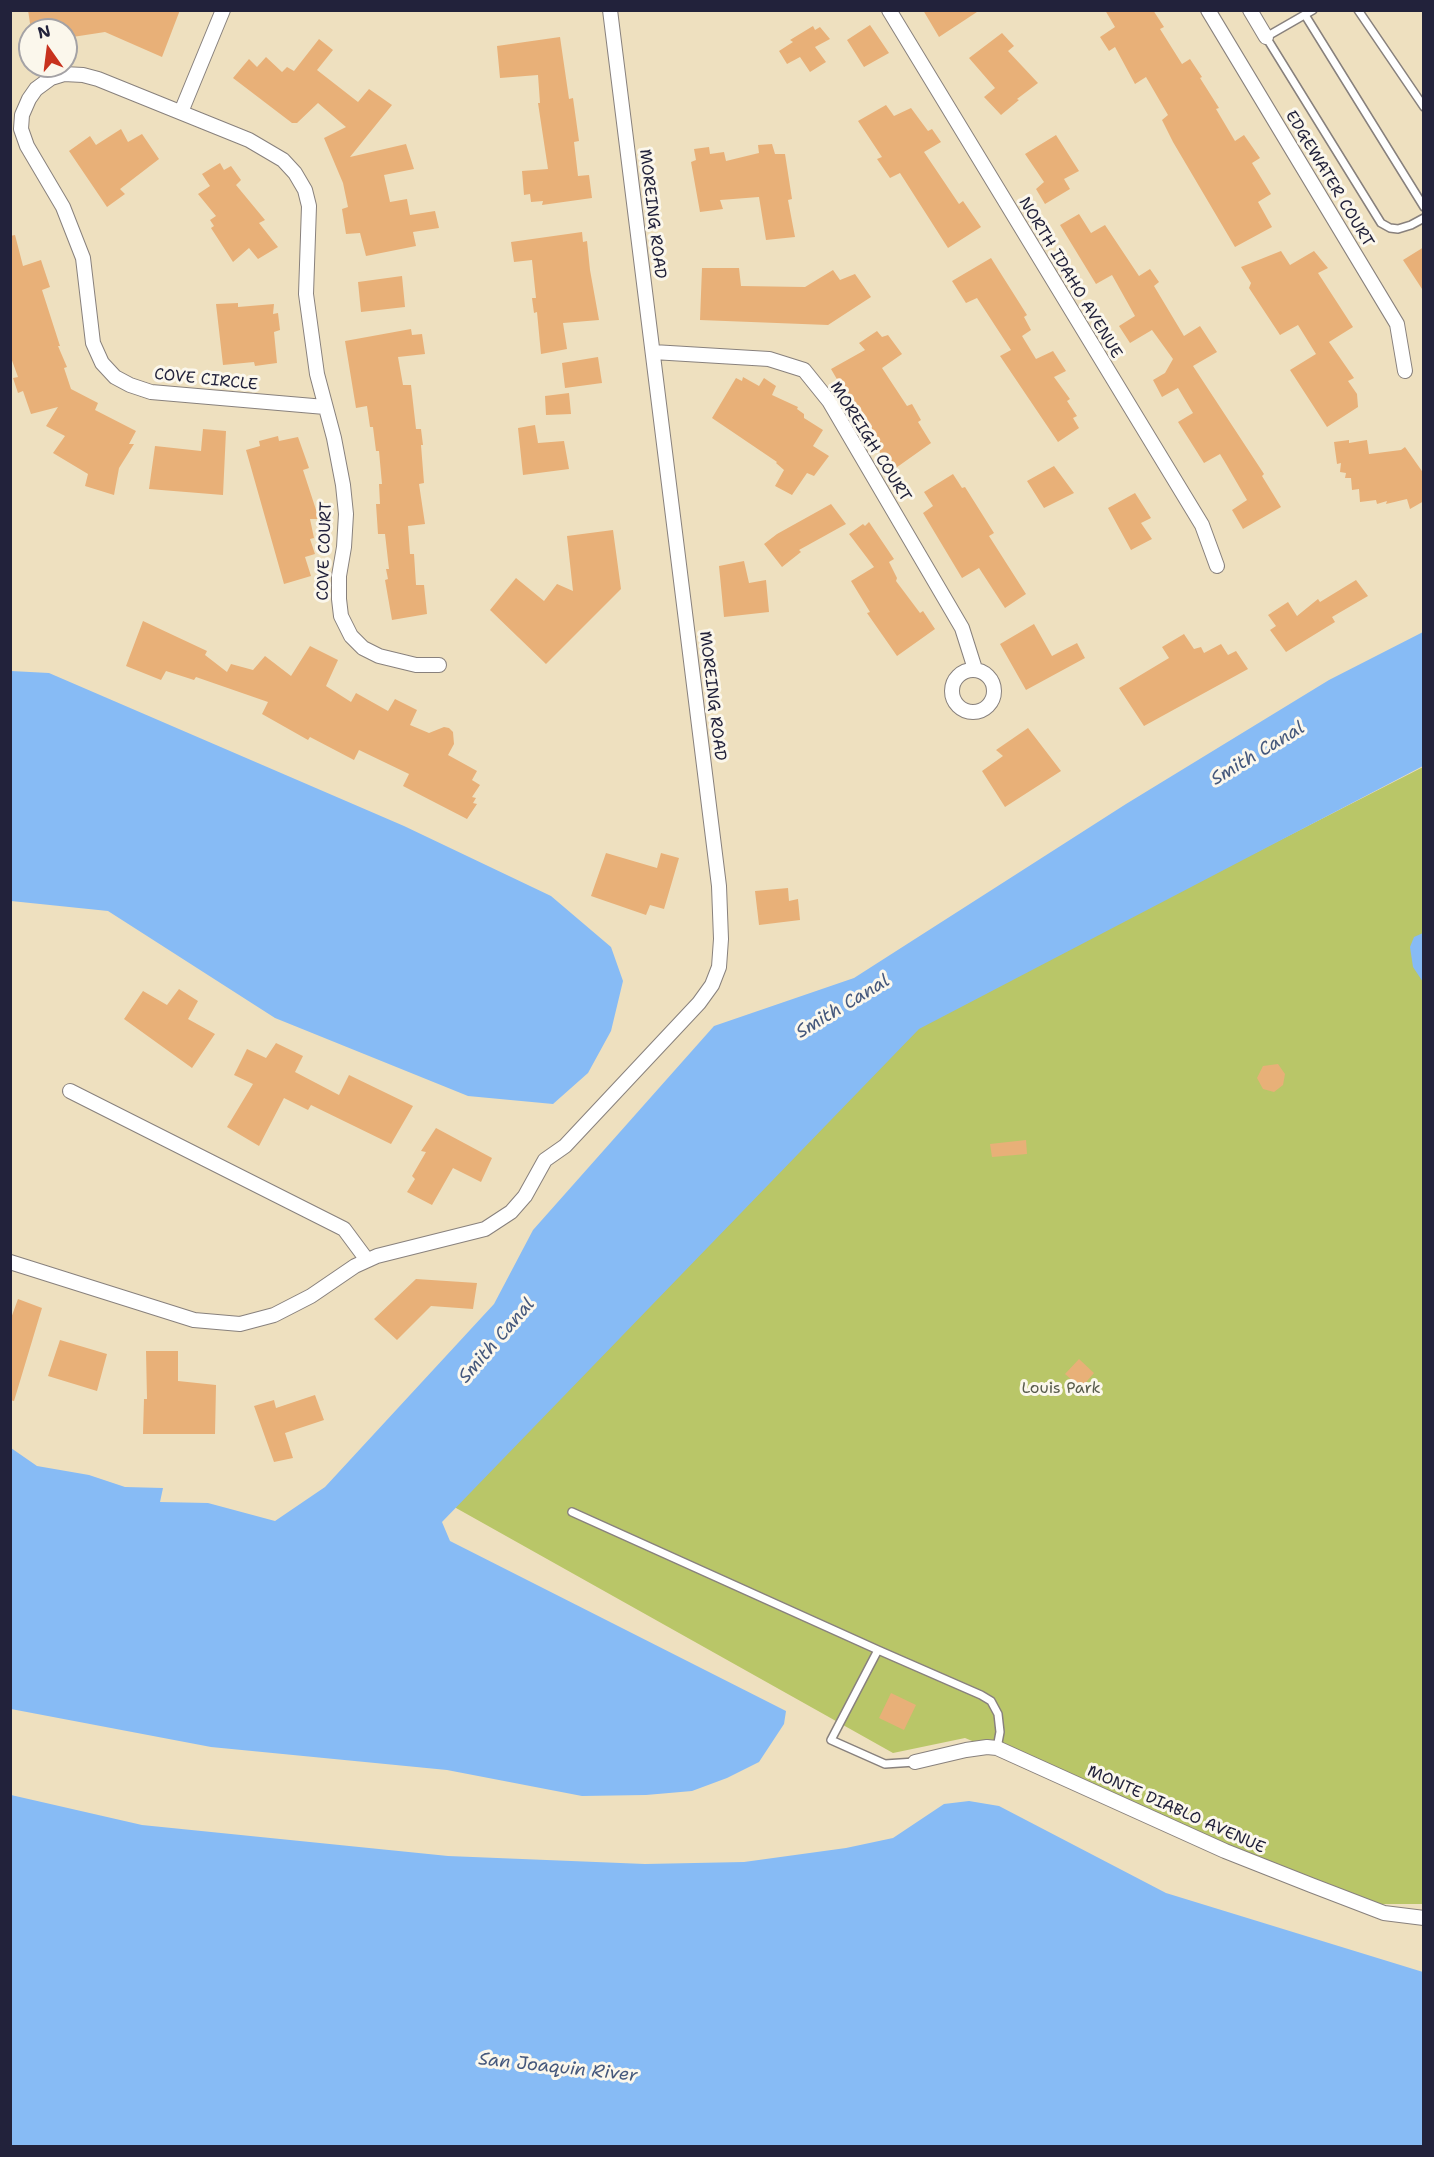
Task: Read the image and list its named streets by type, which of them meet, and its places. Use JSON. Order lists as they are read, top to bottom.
{
  "streets": {
    "street": [
      "EDGEWATER COURT",
      "MOREING ROAD",
      "NORTH IDAHO AVENUE",
      "COVE CIRCLE",
      "MOREIGH COURT",
      "COVE COURT",
      "MONTE DIABLO AVENUE"
    ]
  },
  "crossings": [
    ["MOREING ROAD", "MOREIGH COURT"],
    ["COVE CIRCLE", "COVE COURT"]
  ],
  "water": ["Smith Canal", "San Joaquin River"],
  "parks": ["Louis Park"],
  "north": "top"
}
